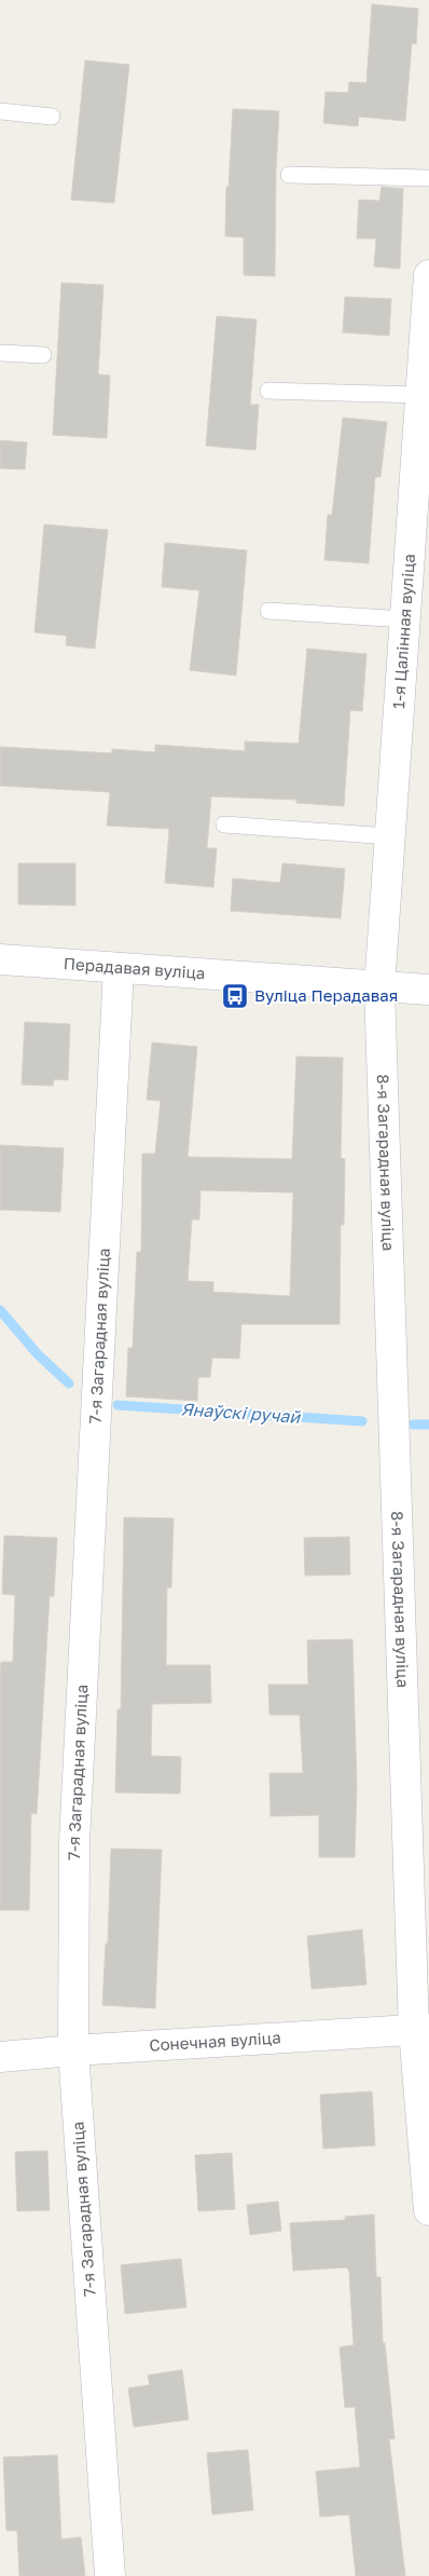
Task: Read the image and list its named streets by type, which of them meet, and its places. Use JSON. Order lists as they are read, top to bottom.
{
  "streets": {
    "street": [
      "1-я Цалінная вуліца",
      "Перадавая вуліца",
      "8-я Загарадная вуліца",
      "7-я Загарадная вуліца",
      "Сонечная вуліца"
    ]
  },
  "crossings": [
    ["1-я Цалінная вуліца", "Перадавая вуліца"],
    ["1-я Цалінная вуліца", "8-я Загарадная вуліца"],
    ["Перадавая вуліца", "8-я Загарадная вуліца"],
    ["Перадавая вуліца", "7-я Загарадная вуліца"],
    ["8-я Загарадная вуліца", "Сонечная вуліца"],
    ["7-я Загарадная вуліца", "Сонечная вуліца"]
  ],
  "water": ["Янаўскі ручай"],
  "places": {
    "bus stop": ["Вуліца Перадавая"]
  }
}
